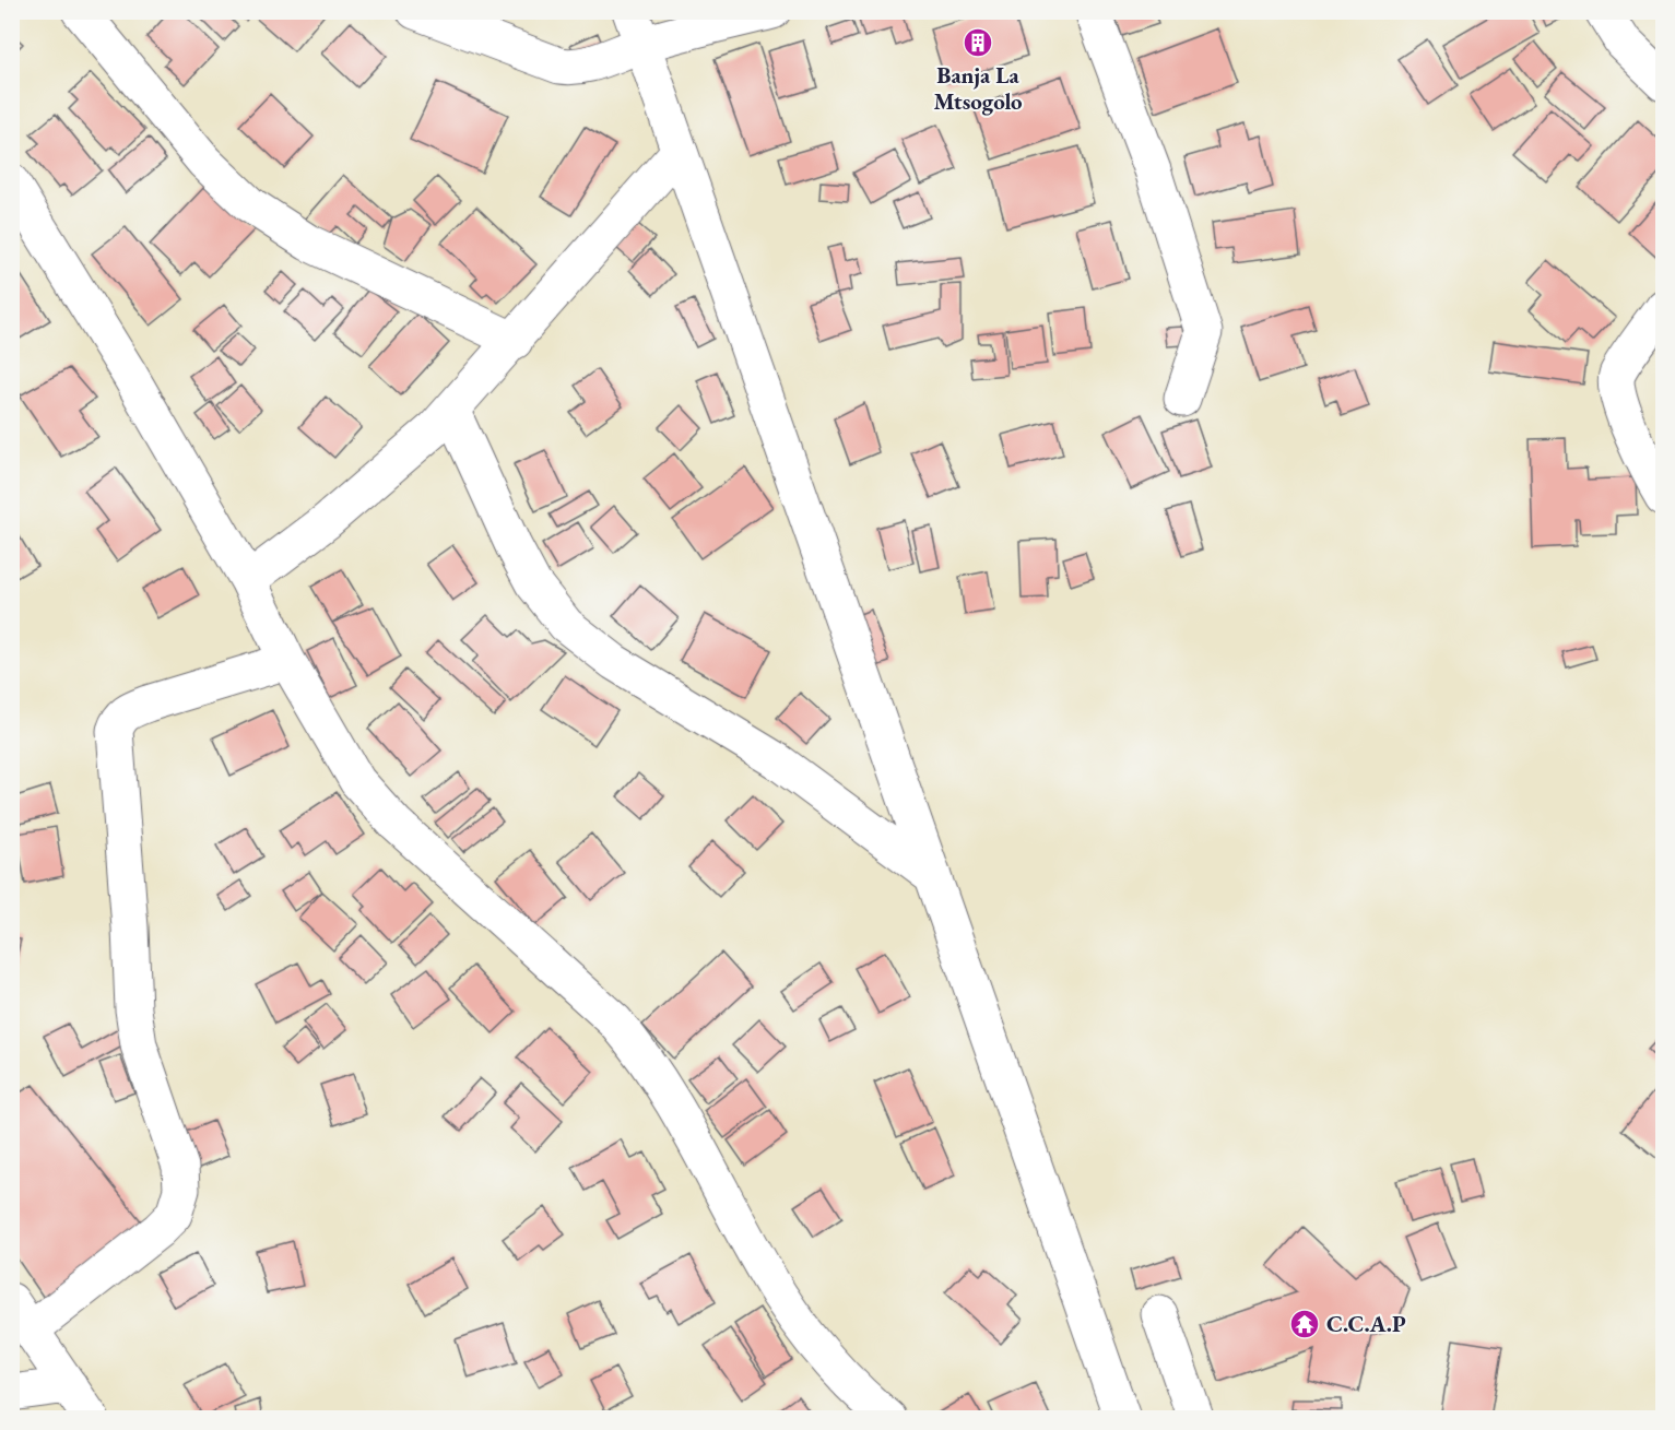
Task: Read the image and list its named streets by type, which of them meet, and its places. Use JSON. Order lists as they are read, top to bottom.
{
  "places": {
    "building": ["Banja La Mtsogolo"],
    "temple": ["C.C.A.P"]
  }
}
